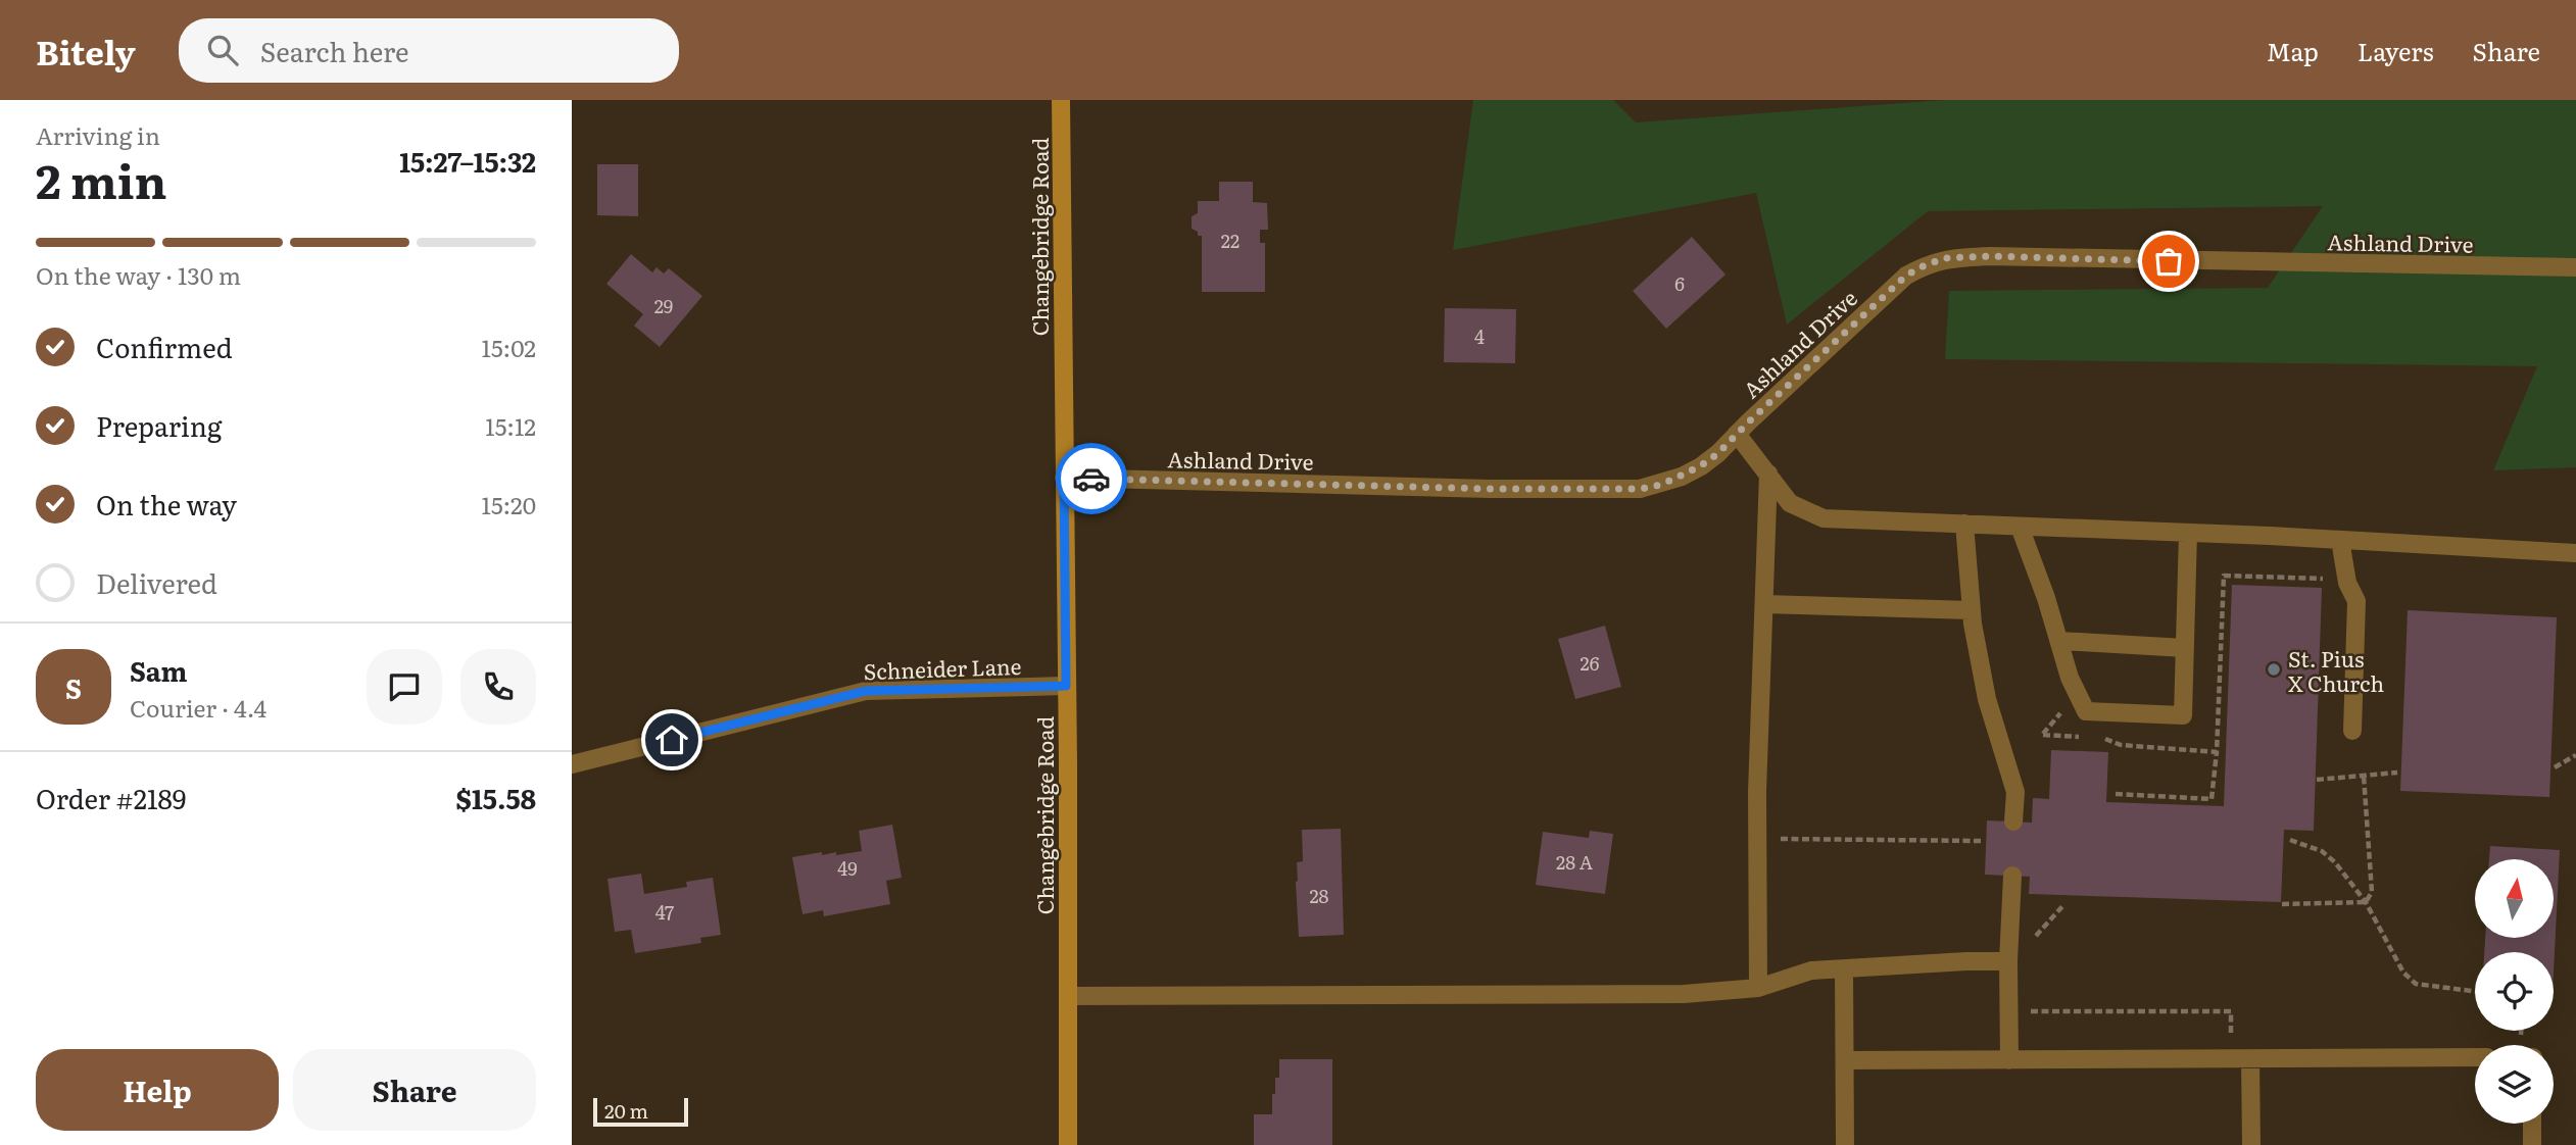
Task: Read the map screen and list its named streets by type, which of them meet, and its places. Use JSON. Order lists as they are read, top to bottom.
{
  "streets": {
    "main road": ["Changebridge Road"],
    "street": ["Ashland Drive", "Schneider Lane"]
  },
  "crossings": [
    ["Changebridge Road", "Ashland Drive"],
    ["Changebridge Road", "Schneider Lane"]
  ],
  "places": ["St. Pius X Church"],
  "house_numbers": [
    "22",
    "6",
    "29",
    "4",
    "26",
    "28 A",
    "49",
    "28",
    "47"
  ],
  "scale_bar": "20 m",
  "north": "top",
  "page": {
    "header": "Bitely",
    "search": "Search here",
    "nav": ["Map", "Layers", "Share"],
    "heading": ["2 min", "Arriving in", "15:27–15:32"],
    "panel": [
      "Sam",
      "Courier · 4.4",
      "Order #2189",
      "$15.58"
    ],
    "bar": "On the way · 130 m",
    "list": [
      ["Confirmed", "15:02"],
      ["Preparing", "15:12"],
      ["On the way", "15:20"],
      "Delivered"
    ],
    "round": "S",
    "buttons": ["Help", "Share"],
    "scale": "20 m"
  }
}
